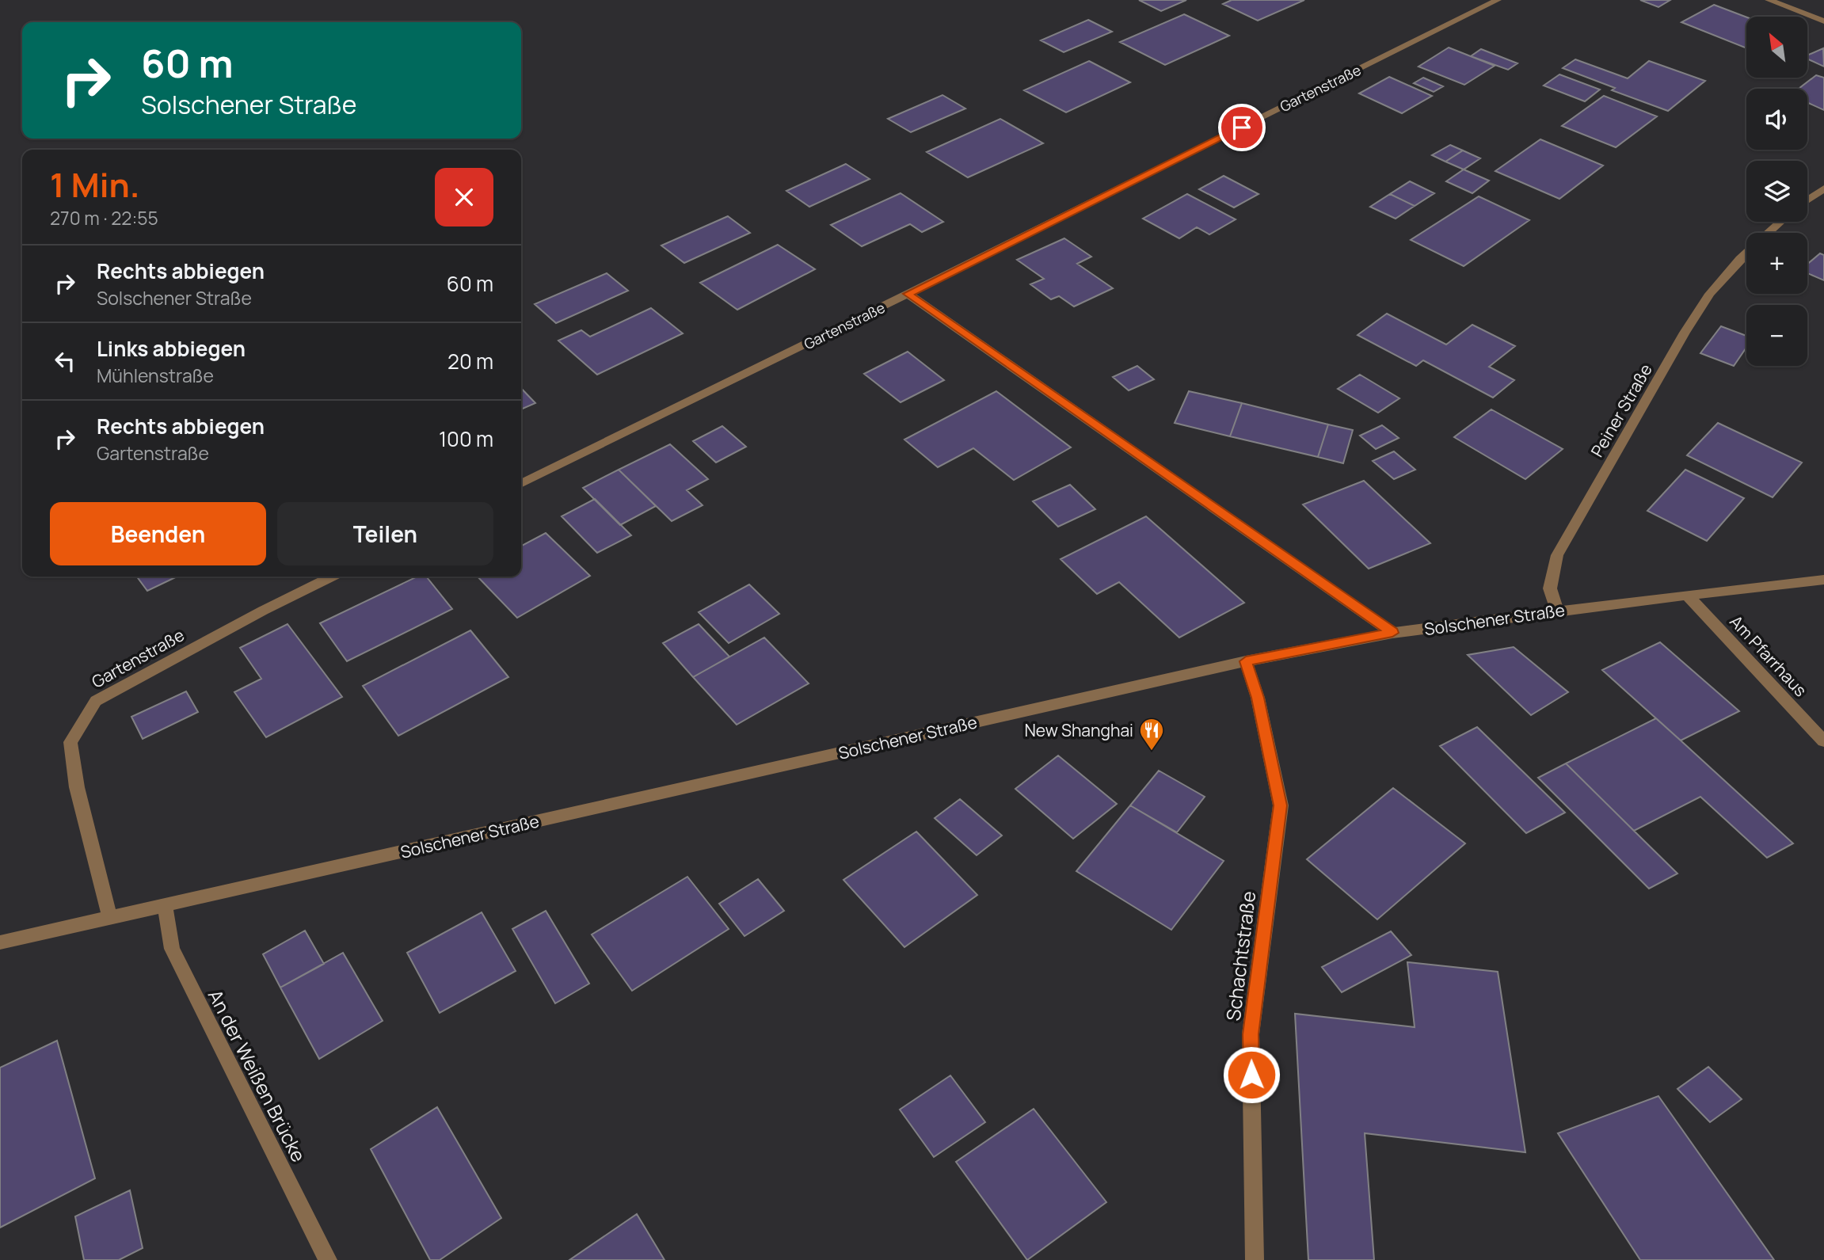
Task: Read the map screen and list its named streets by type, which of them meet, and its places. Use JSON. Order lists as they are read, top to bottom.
{
  "streets": {
    "street": [
      "Gartenstraße",
      "Peiner Straße",
      "Solschener Straße",
      "Am Pfarrhaus",
      "Schachtstraße",
      "An der Weißen Brücke"
    ]
  },
  "crossings": [
    ["Gartenstraße", "Solschener Straße"],
    ["Peiner Straße", "Solschener Straße"],
    ["Solschener Straße", "Am Pfarrhaus"],
    ["Solschener Straße", "Schachtstraße"],
    ["Solschener Straße", "An der Weißen Brücke"]
  ],
  "places": {
    "restaurant": ["New Shanghai"]
  },
  "north": "top left",
  "page": {
    "map_buttons": ["+", "−"],
    "turn": ["60 m", "Solschener Straße"],
    "heading": ["1 Min.", "270 m · 22:55"],
    "list": [
      {
        "name": "Rechts abbiegen",
        "note": "Solschener Straße",
        "value": "60 m"
      },
      {
        "name": "Links abbiegen",
        "note": "Mühlenstraße",
        "value": "20 m"
      },
      {
        "name": "Rechts abbiegen",
        "note": "Gartenstraße",
        "value": "100 m"
      }
    ],
    "buttons": ["Beenden", "Teilen"]
  }
}
